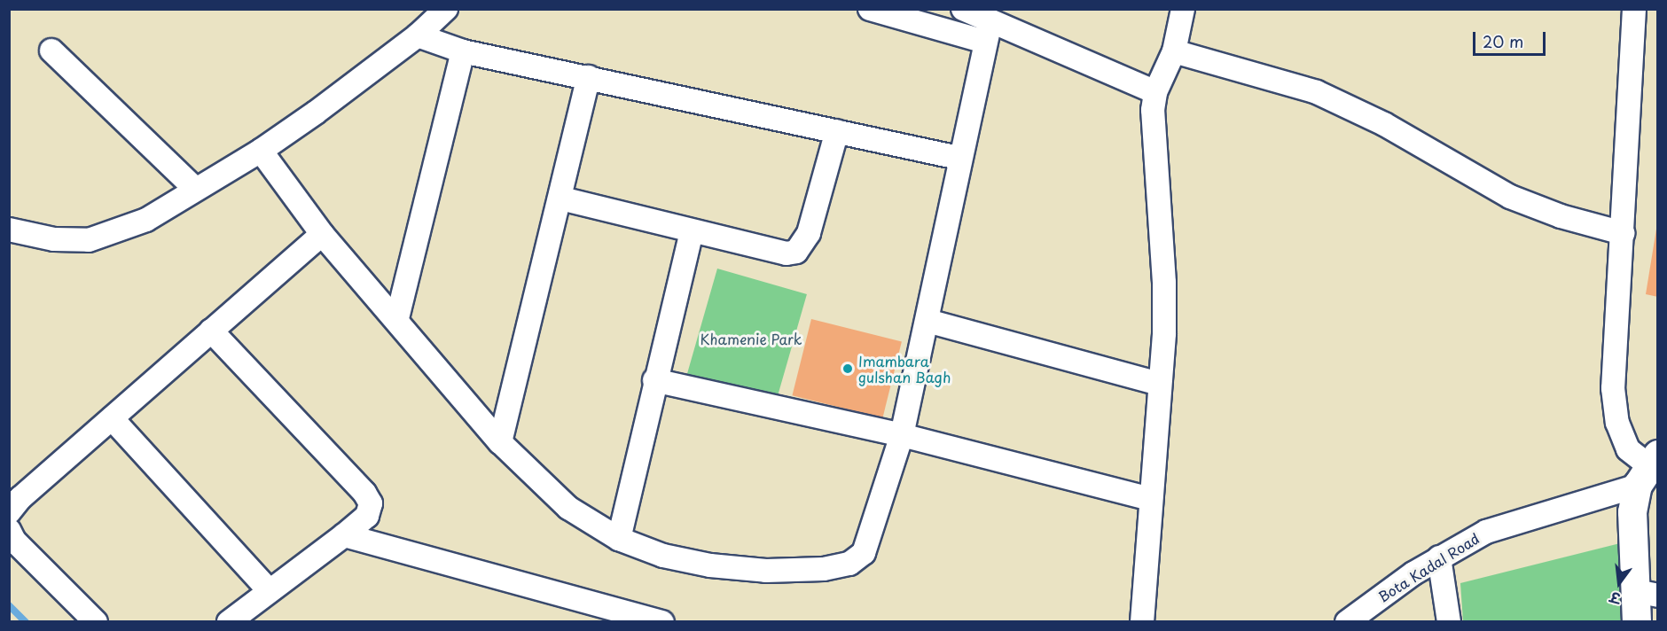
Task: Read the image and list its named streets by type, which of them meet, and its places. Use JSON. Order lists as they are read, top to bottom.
{
  "streets": {
    "street": ["Bota Kadal Road"]
  },
  "parks": ["Khamenie Park"],
  "places": ["Imambara gulshan Bagh"],
  "scale_bar": "20 m",
  "north": "bottom"
}
